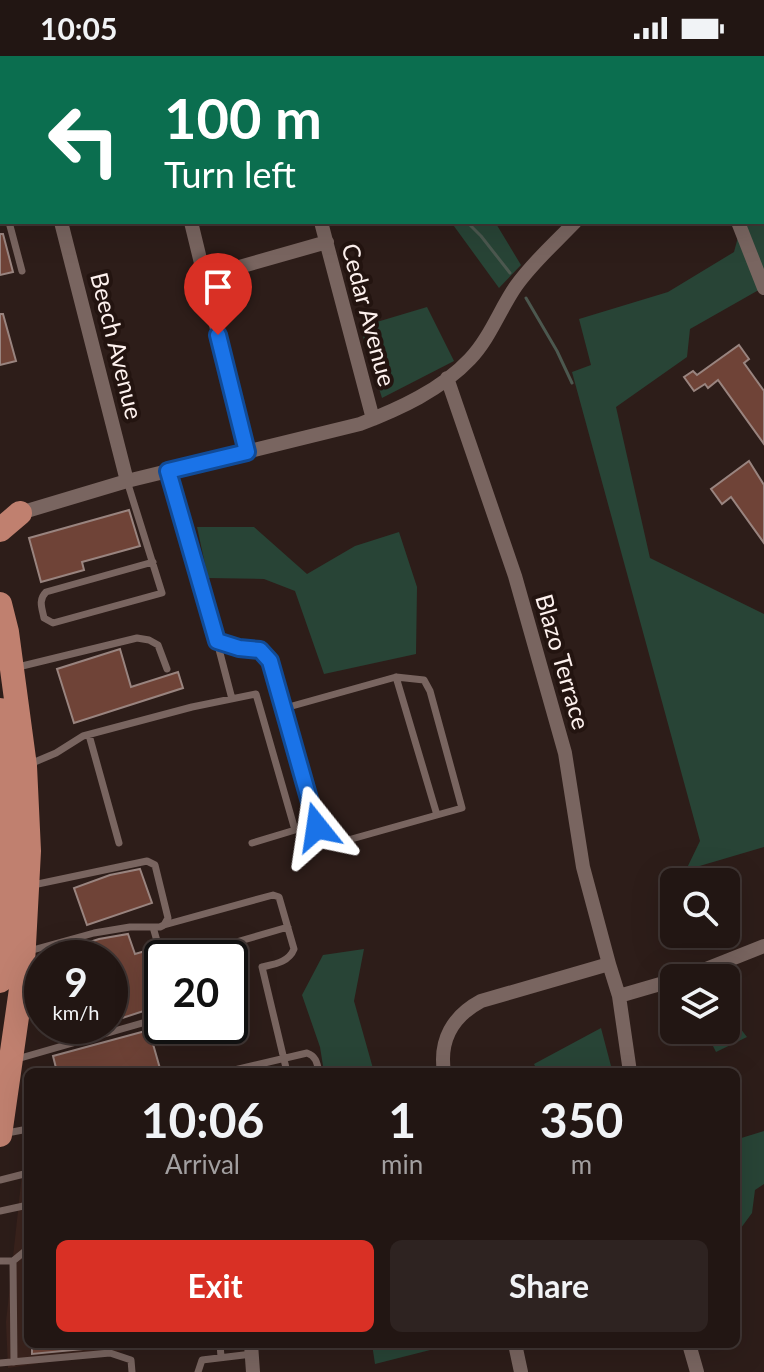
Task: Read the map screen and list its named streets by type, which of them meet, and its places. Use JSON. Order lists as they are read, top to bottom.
{
  "streets": {
    "street": ["Cedar Avenue", "Beech Avenue", "Blazo Terrace"]
  },
  "page": {
    "status": "10:05",
    "turn": ["100 m", "Turn left"],
    "speed": "9 km/h",
    "limit": "20",
    "eta": [
      "10:06",
      "Arrival",
      "1",
      "min",
      "350",
      "m"
    ],
    "buttons": ["Exit", "Share"]
  }
}
